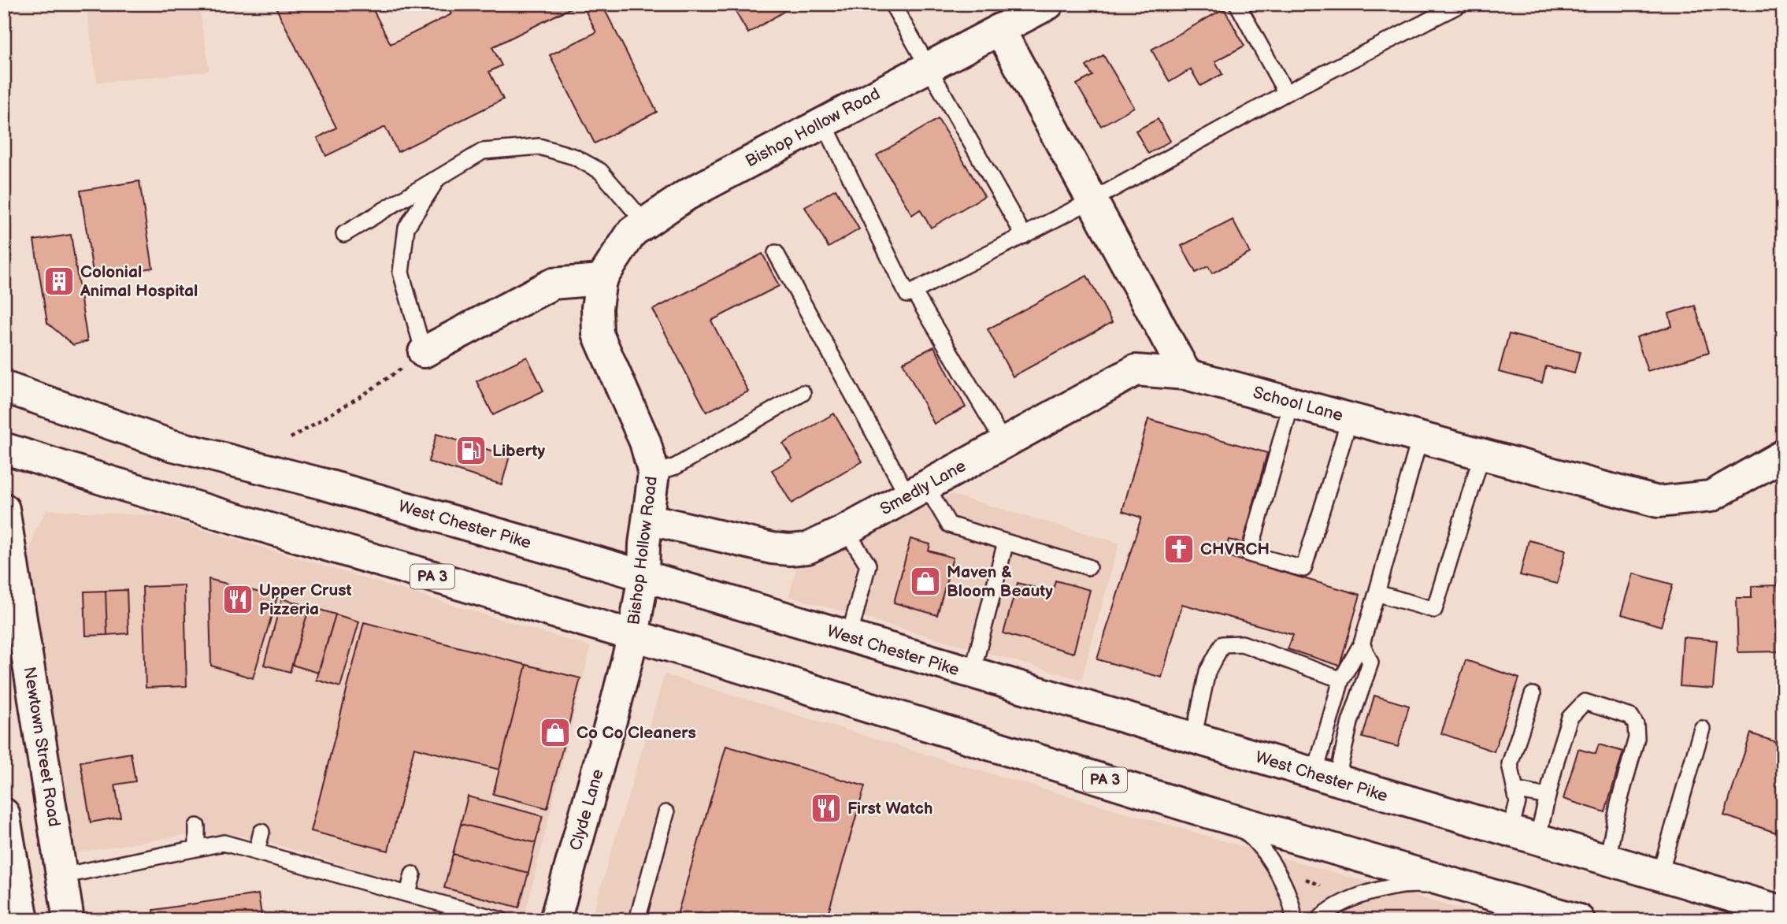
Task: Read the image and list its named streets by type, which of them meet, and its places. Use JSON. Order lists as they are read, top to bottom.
{
  "streets": {
    "main road": [
      "Bishop Hollow Road",
      "School Lane",
      "Smedly Lane",
      "West Chester Pike",
      "PA 3",
      "Newtown Street Road",
      "Clyde Lane"
    ]
  },
  "crossings": [
    ["Bishop Hollow Road", "Smedly Lane"],
    ["Bishop Hollow Road", "West Chester Pike"],
    ["Bishop Hollow Road", "PA 3"],
    ["Bishop Hollow Road", "Clyde Lane"],
    ["School Lane", "Smedly Lane"],
    ["PA 3", "Clyde Lane"]
  ],
  "places": {
    "building": ["Colonial Animal Hospital"],
    "fuel station": ["Liberty"],
    "church": ["CHVRCH"],
    "shop": ["Maven & Bloom Beauty", "Co Co Cleaners"],
    "restaurant": ["Upper Crust Pizzeria", "First Watch"]
  }
}
